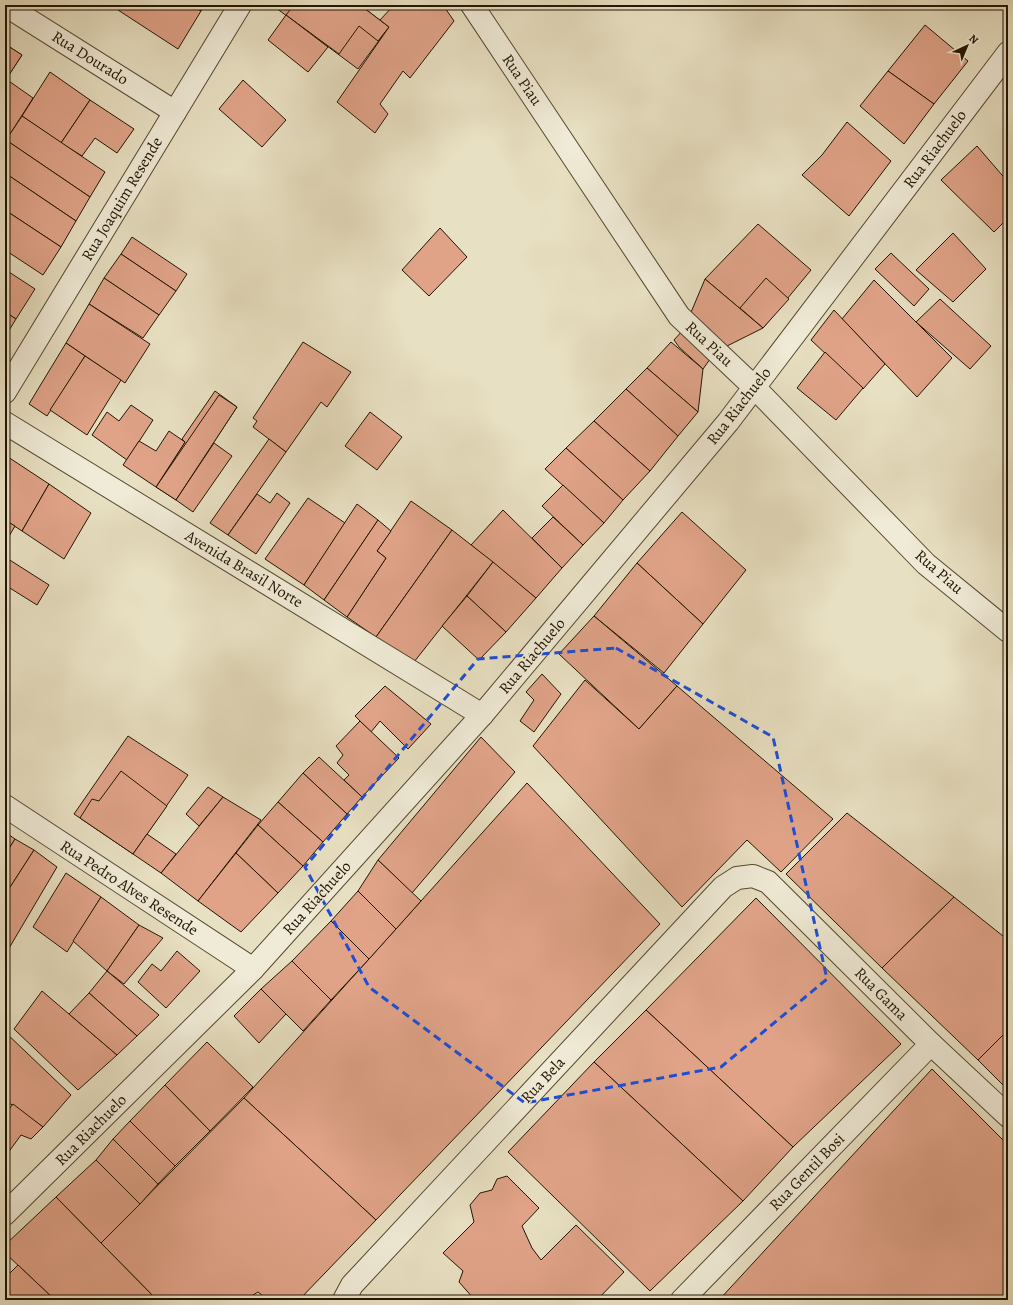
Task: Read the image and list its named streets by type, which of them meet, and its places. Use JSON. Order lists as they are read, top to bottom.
{
  "streets": {
    "street": [
      "Rua Dourado",
      "Rua Piau",
      "Rua Riachuelo",
      "Rua Joaquim Resende",
      "Avenida Brasil Norte",
      "Rua Pedro Alves Resende",
      "Rua Gama",
      "Rua Bela",
      "Rua Gentil Bosi"
    ]
  },
  "crossings": [
    ["Rua Dourado", "Rua Joaquim Resende"],
    ["Rua Piau", "Rua Riachuelo"],
    ["Rua Riachuelo", "Avenida Brasil Norte"],
    ["Rua Riachuelo", "Rua Pedro Alves Resende"],
    ["Rua Gama", "Rua Bela"],
    ["Rua Gama", "Rua Gentil Bosi"]
  ],
  "north": "top right"
}
